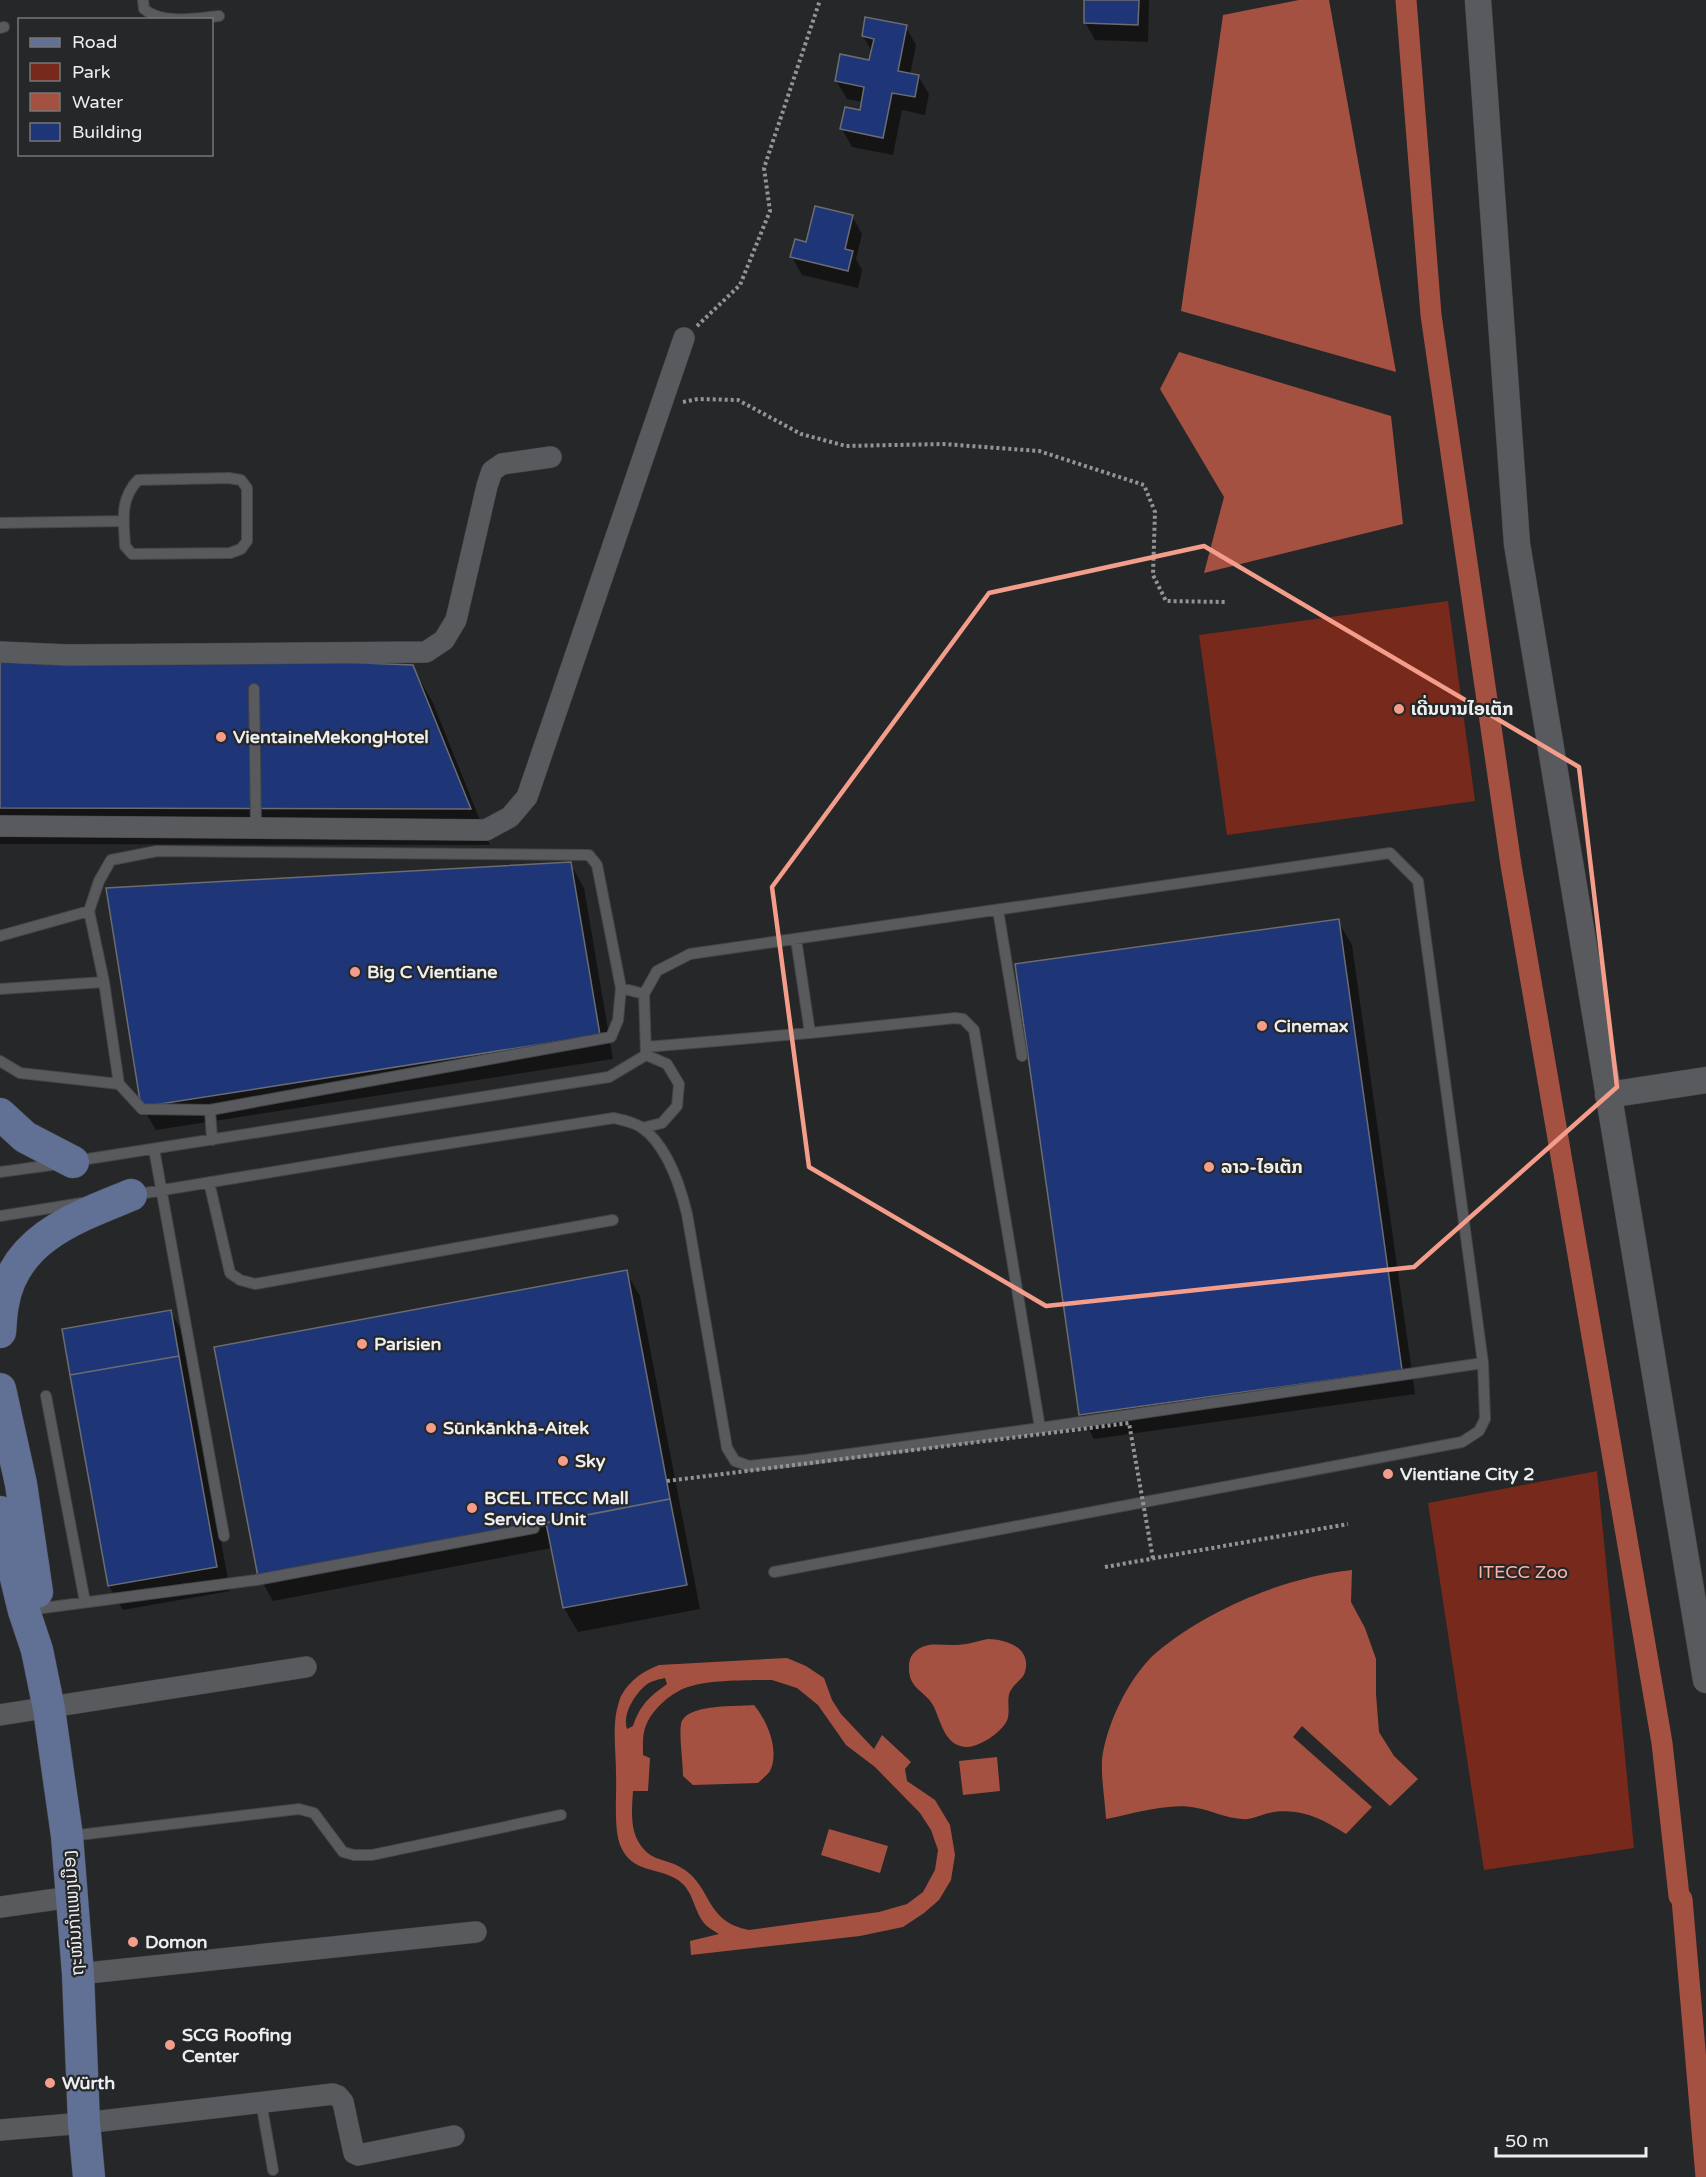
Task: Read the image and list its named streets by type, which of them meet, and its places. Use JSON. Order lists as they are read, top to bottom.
{
  "streets": {
    "main road": ["ຖະໜົນກຳແພງເມືອງ"]
  },
  "parks": ["ITECC Zoo"],
  "places": [
    "ເດີ່ນບານໄອເຕັກ",
    "VientaineMekongHotel",
    "Big C Vientiane",
    "Cinemax",
    "ລາວ-ໄອເຕັກ",
    "Parisien",
    "Sūnkānkhā-Aitek",
    "Sky",
    "Vientiane City 2",
    "BCEL ITECC Mall Service Unit",
    "Domon",
    "SCG Roofing Center",
    "Würth"
  ],
  "legend": [
    "Road",
    "Park",
    "Water",
    "Building"
  ],
  "scale_bar": "50 m"
}
